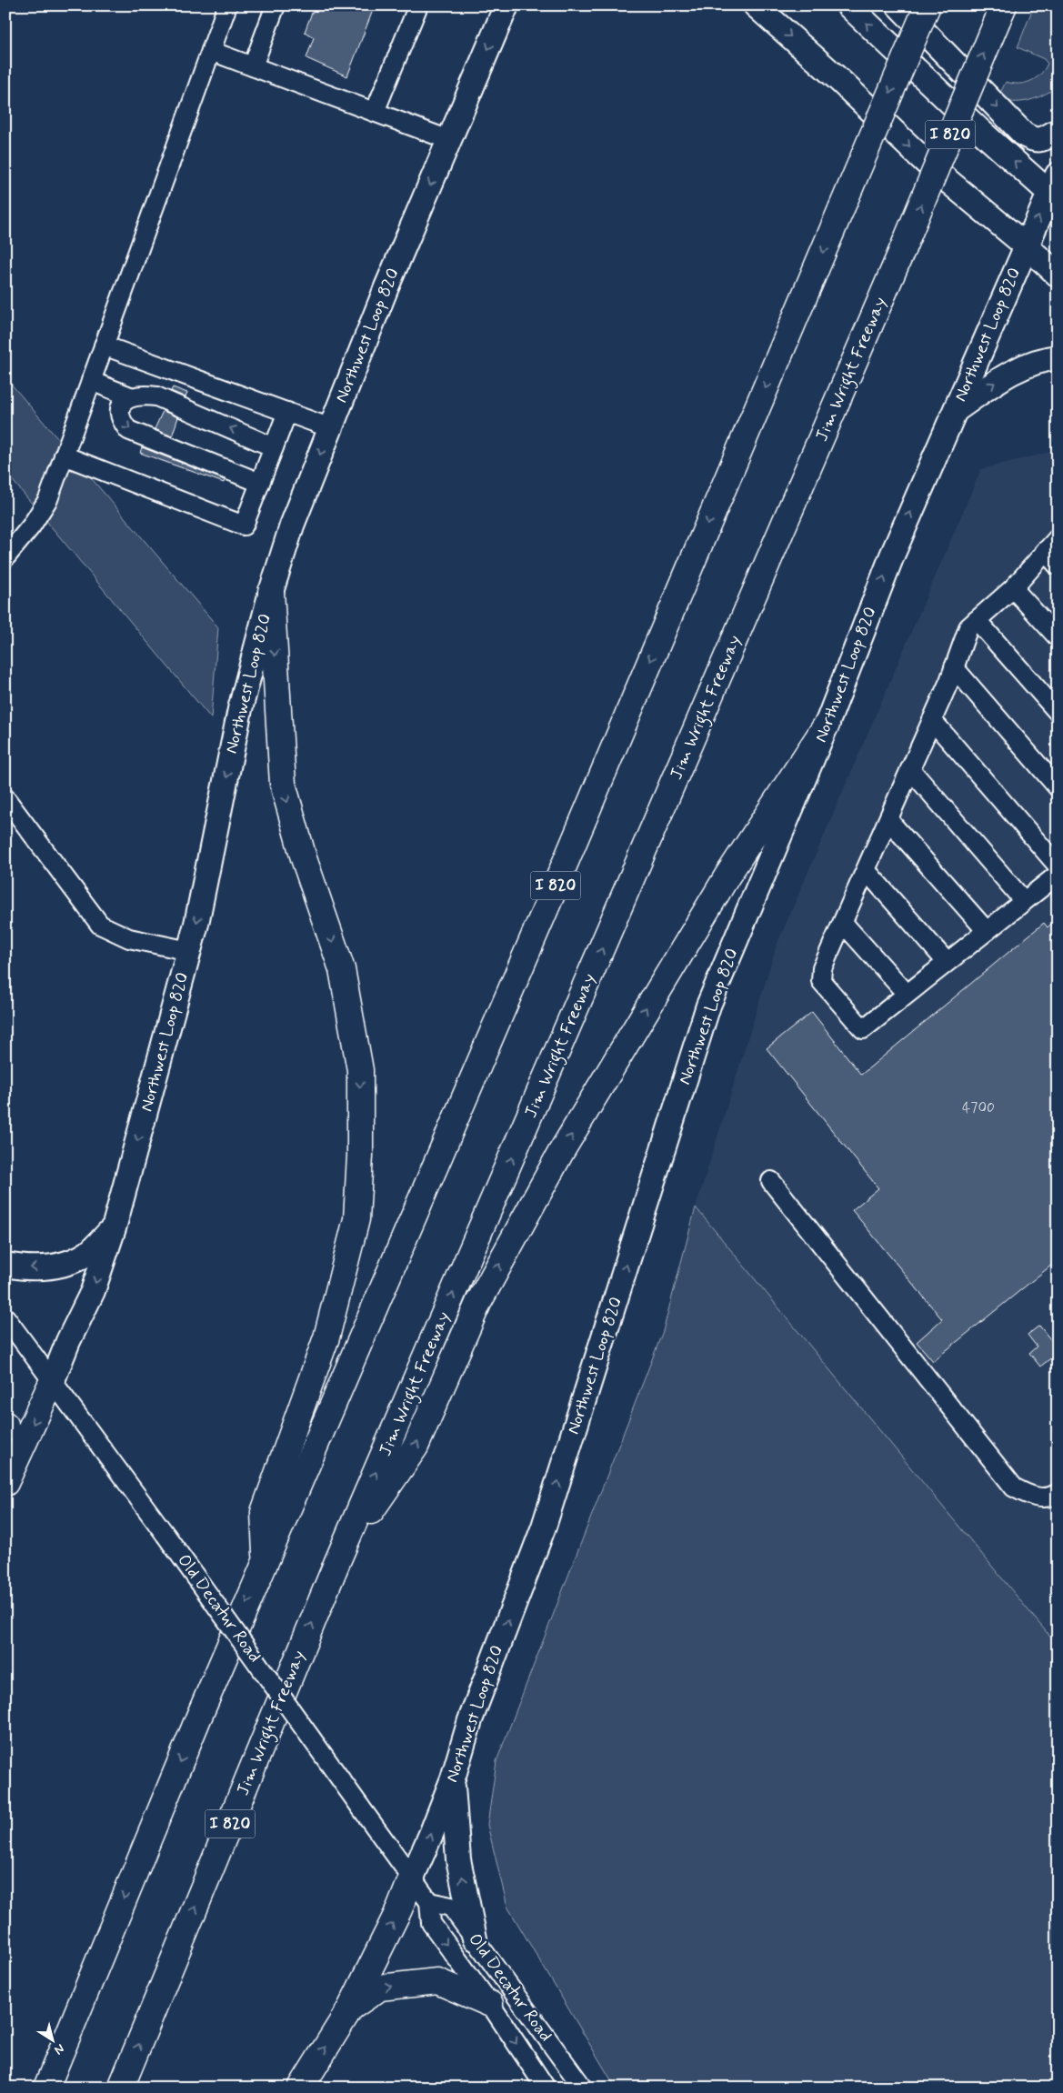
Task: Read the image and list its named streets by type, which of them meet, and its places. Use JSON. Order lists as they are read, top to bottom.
{
  "streets": {
    "highway": ["I 820", "Jim Wright Freeway"],
    "main road": ["Northwest Loop 820"],
    "street": ["Old Decatur Road"]
  },
  "crossings": [
    ["Northwest Loop 820", "Old Decatur Road"]
  ],
  "house_numbers": ["4700"],
  "north": "bottom right"
}
